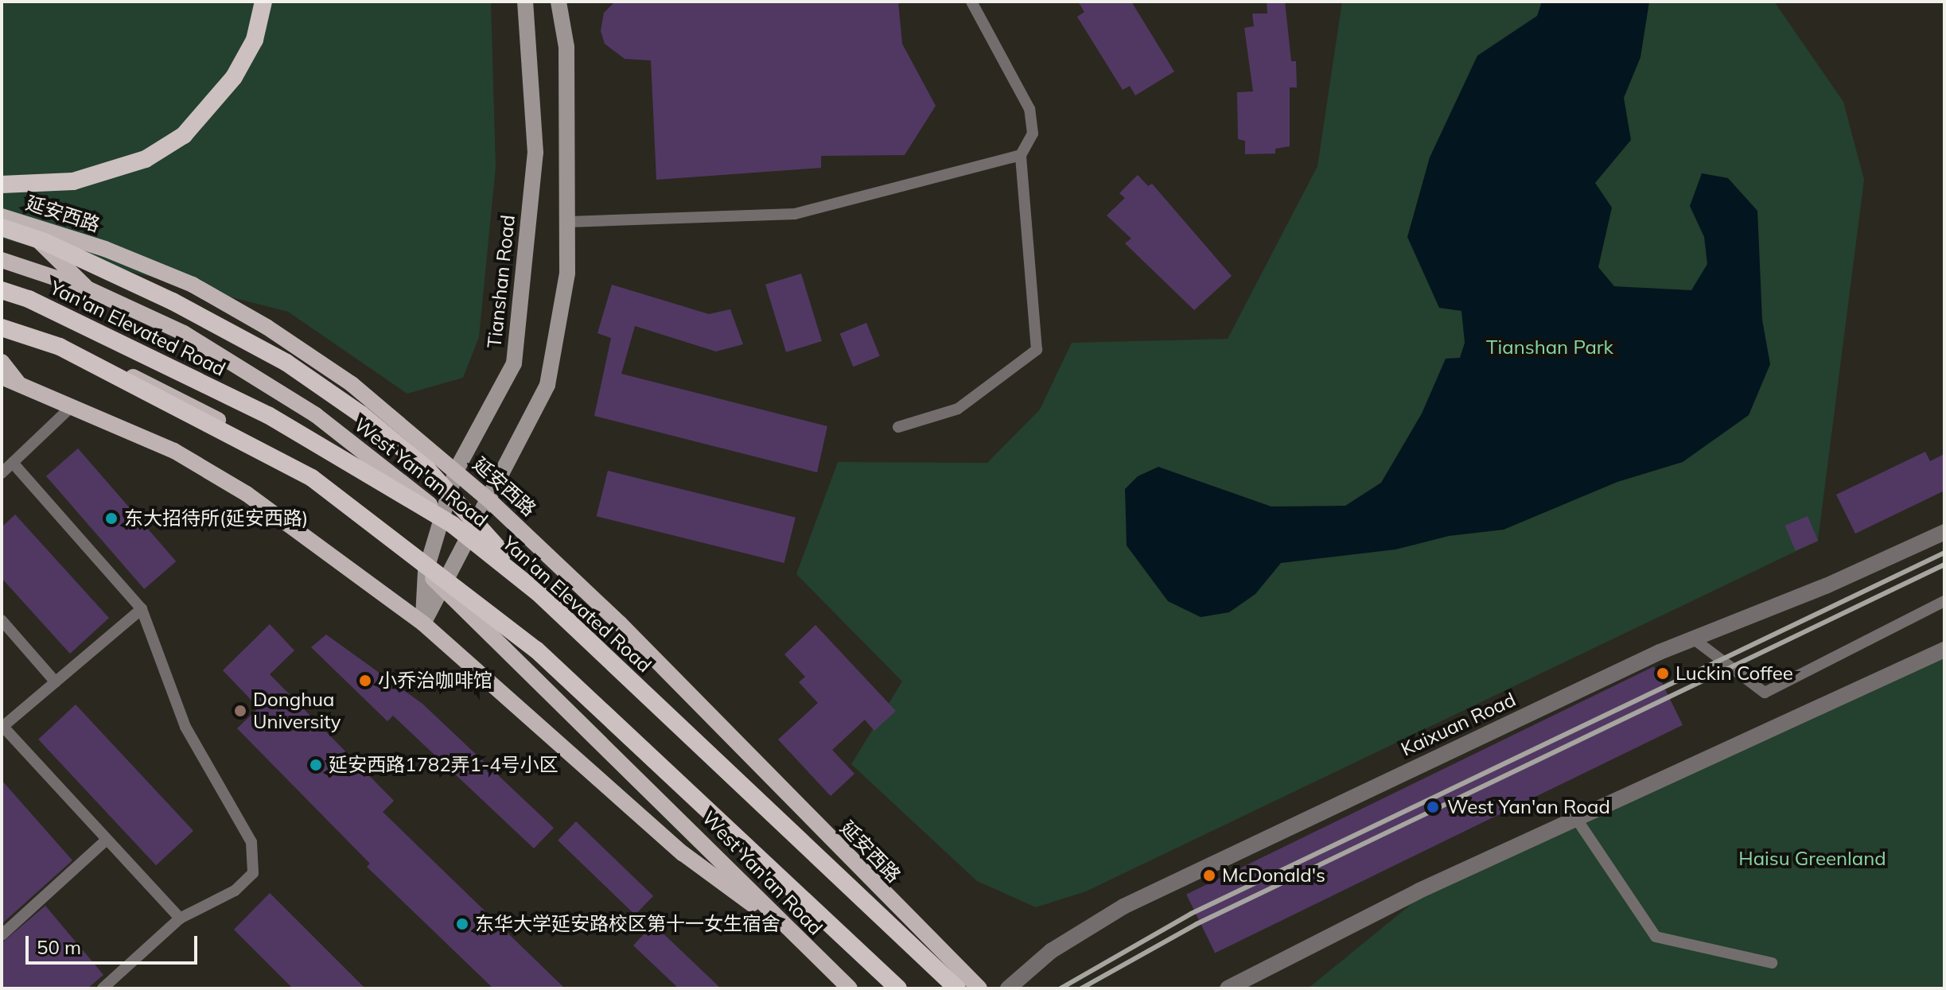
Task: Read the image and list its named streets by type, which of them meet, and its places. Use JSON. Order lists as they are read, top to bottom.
{
  "streets": {
    "highway": ["Yan'an Elevated Road"],
    "main road": ["延安西路", "Tianshan Road", "West Yan'an Road"],
    "street": ["Kaixuan Road"]
  },
  "crossings": [
    ["延安西路", "Tianshan Road"],
    ["延安西路", "West Yan'an Road"],
    ["Tianshan Road", "West Yan'an Road"]
  ],
  "parks": ["Tianshan Park", "Haisu Greenland"],
  "places": [
    "东大招待所(延安西路)",
    "Luckin Coffee",
    "小乔治咖啡馆",
    "Donghua University",
    "延安西路1782弄1-4号小区",
    "West Yan'an Road",
    "McDonald's",
    "东华大学延安路校区第十一女生宿舍"
  ],
  "scale_bar": "50 m"
}
